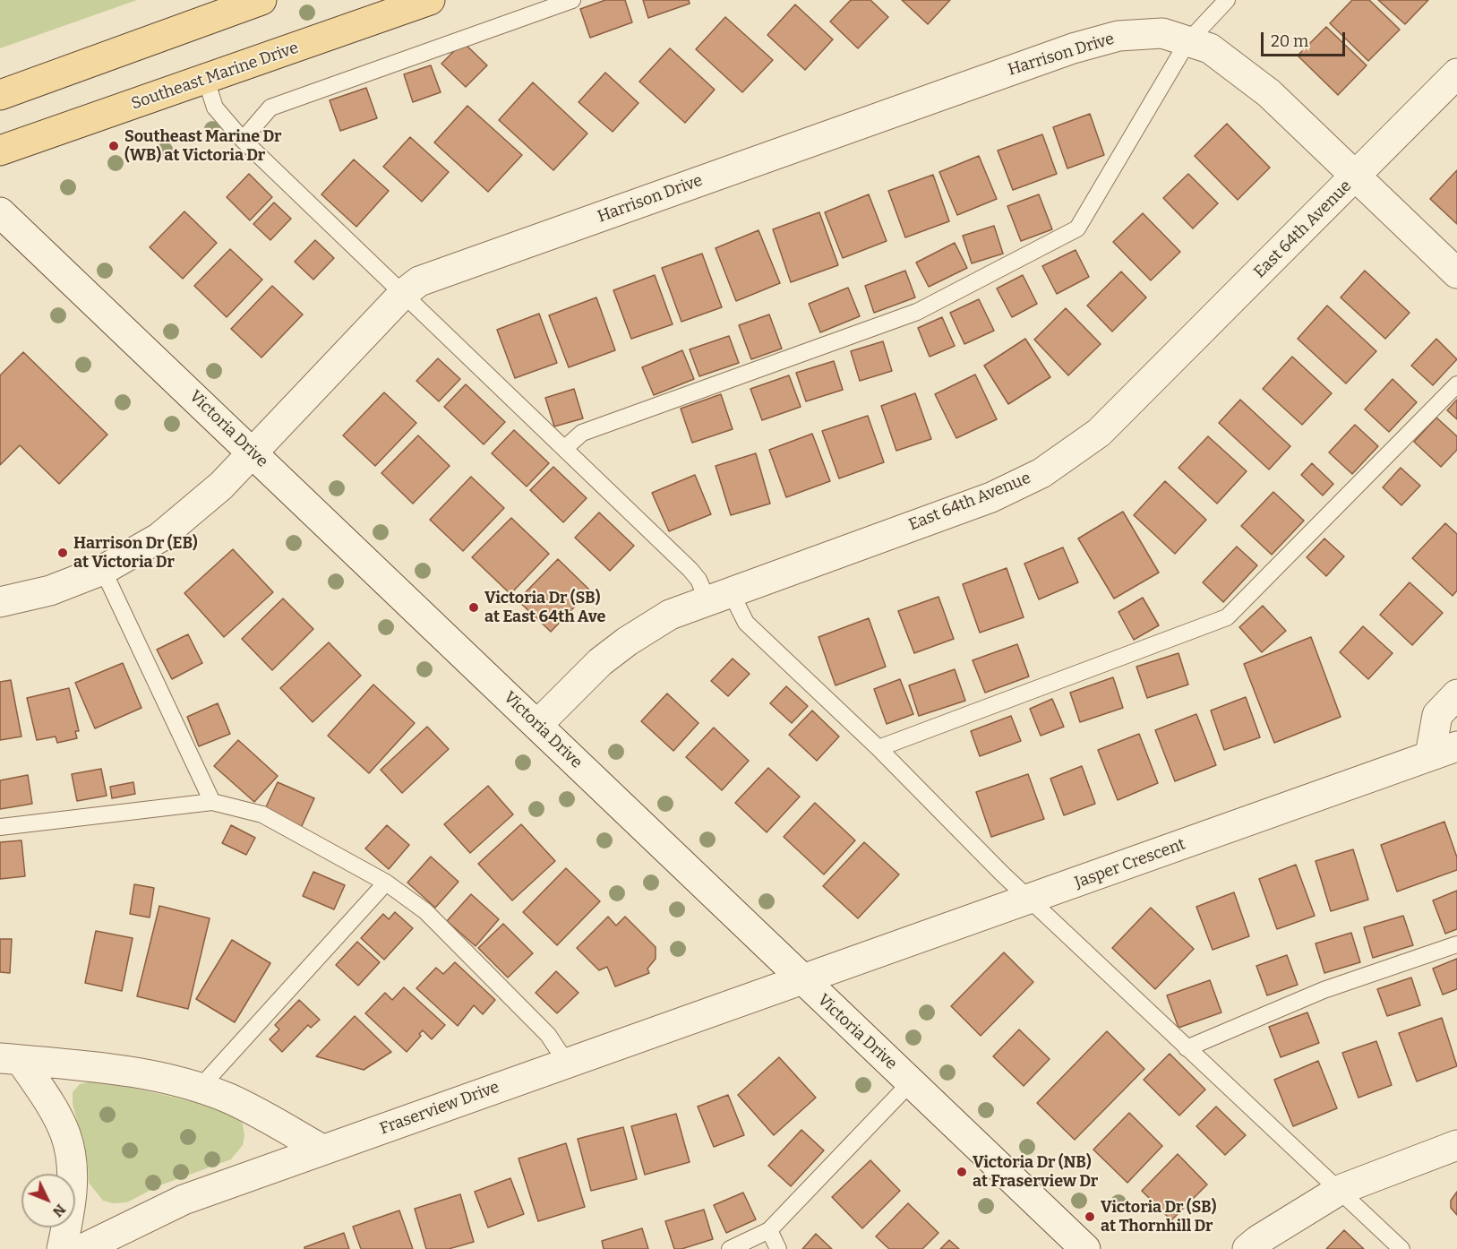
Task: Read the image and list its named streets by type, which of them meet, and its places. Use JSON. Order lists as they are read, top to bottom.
{
  "streets": {
    "main road": ["Southeast Marine Drive"],
    "street": [
      "Harrison Drive",
      "East 64th Avenue",
      "Victoria Drive",
      "Jasper Crescent",
      "Fraserview Drive"
    ]
  },
  "crossings": [
    ["Harrison Drive", "East 64th Avenue"],
    ["Harrison Drive", "Victoria Drive"],
    ["East 64th Avenue", "Victoria Drive"],
    ["Victoria Drive", "Jasper Crescent"],
    ["Victoria Drive", "Fraserview Drive"],
    ["Jasper Crescent", "Fraserview Drive"]
  ],
  "places": [
    "Southeast Marine Dr (WB) at Victoria Dr",
    "Harrison Dr (EB) at Victoria Dr",
    "Victoria Dr (SB) at East 64th Ave",
    "Victoria Dr (NB) at Fraserview Dr",
    "Victoria Dr (SB) at Thornhill Dr"
  ],
  "scale_bar": "20 m",
  "north": "bottom right"
}
